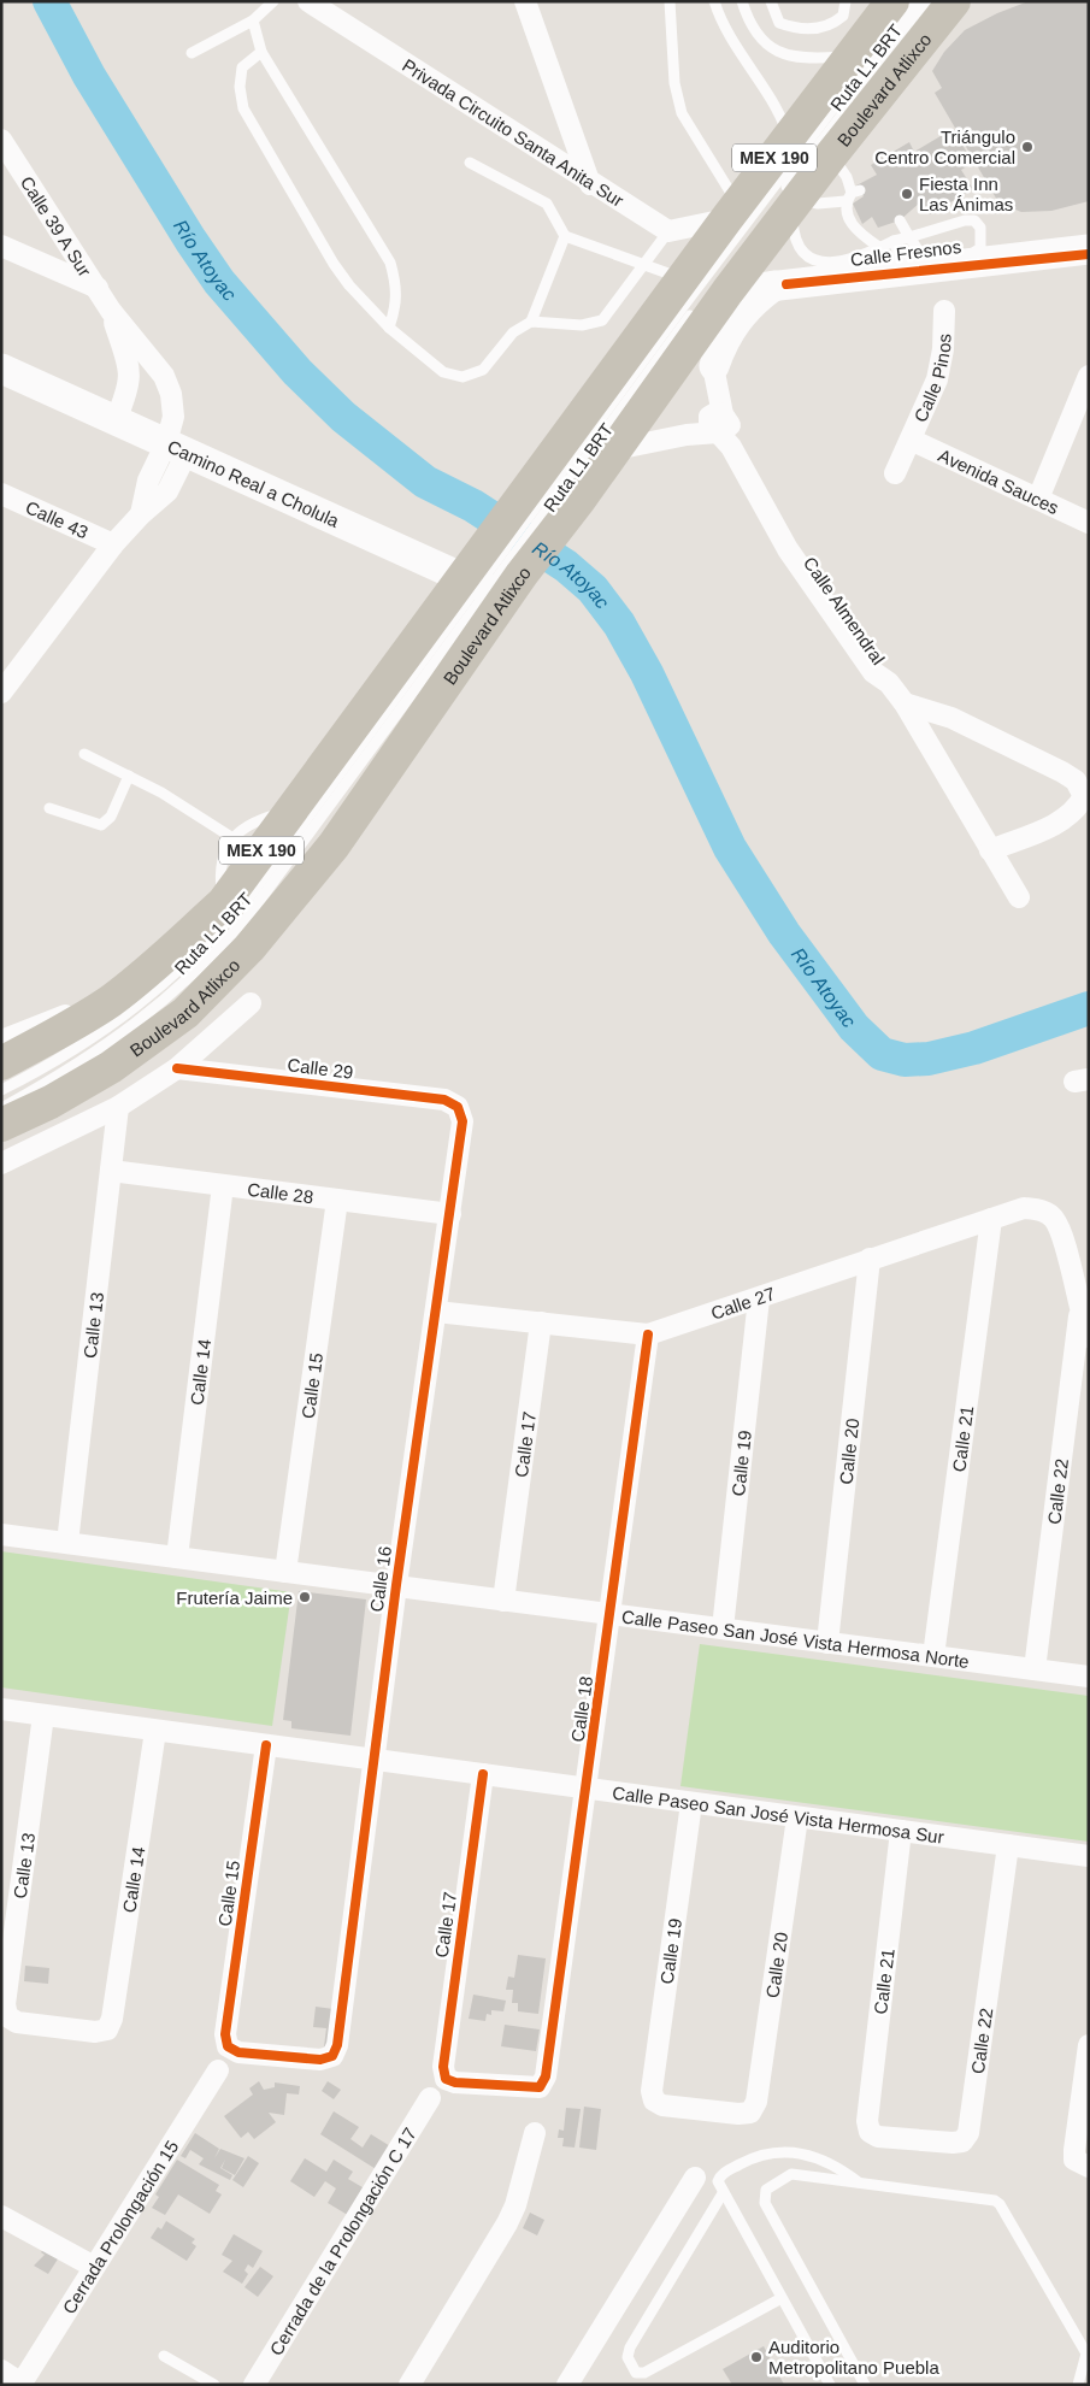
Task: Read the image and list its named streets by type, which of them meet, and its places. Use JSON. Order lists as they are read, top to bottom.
{
  "streets": {
    "main road": [
      "Boulevard Atlixco",
      "MEX 190",
      "Calle Fresnos",
      "Camino Real a Cholula"
    ],
    "street": [
      "Privada Circuito Santa Anita Sur",
      "Calle 39 A Sur",
      "Calle Pinos",
      "Avenida Sauces",
      "Calle 43",
      "Calle Almendral",
      "Calle 29",
      "Calle 28",
      "Calle 27",
      "Calle 13",
      "Calle 14",
      "Calle 15",
      "Calle 21",
      "Calle 17",
      "Calle 20",
      "Calle 19",
      "Calle 22",
      "Calle 16",
      "Calle Paseo San José Vista Hermosa Norte",
      "Calle 18",
      "Calle Paseo San José Vista Hermosa Sur",
      "Cerrada Prolongación 15",
      "Cerrada de la Prolongación C 17"
    ],
    "lane": ["Ruta L1 BRT"]
  },
  "crossings": [
    ["Ruta L1 BRT", "Boulevard Atlixco"],
    ["Ruta L1 BRT", "Camino Real a Cholula"],
    ["Boulevard Atlixco", "Calle Fresnos"],
    ["Boulevard Atlixco", "Camino Real a Cholula"],
    ["Boulevard Atlixco", "Calle Almendral"],
    ["Calle 39 A Sur", "Camino Real a Cholula"],
    ["Calle 39 A Sur", "Calle 43"],
    ["Calle Pinos", "Avenida Sauces"],
    ["Calle 29", "Calle 16"],
    ["Calle 28", "Calle 13"],
    ["Calle 28", "Calle 14"],
    ["Calle 28", "Calle 15"],
    ["Calle 28", "Calle 16"],
    ["Calle 27", "Calle 21"],
    ["Calle 27", "Calle 17"],
    ["Calle 27", "Calle 20"],
    ["Calle 27", "Calle 19"],
    ["Calle 27", "Calle 22"],
    ["Calle 27", "Calle 16"],
    ["Calle 27", "Calle 18"],
    ["Calle 13", "Calle 14"],
    ["Calle 13", "Calle Paseo San José Vista Hermosa Norte"],
    ["Calle 13", "Calle Paseo San José Vista Hermosa Sur"],
    ["Calle 14", "Calle Paseo San José Vista Hermosa Norte"],
    ["Calle 14", "Calle Paseo San José Vista Hermosa Sur"],
    ["Calle 15", "Calle 16"],
    ["Calle 15", "Calle Paseo San José Vista Hermosa Norte"],
    ["Calle 15", "Calle Paseo San José Vista Hermosa Sur"],
    ["Calle 21", "Calle 22"],
    ["Calle 21", "Calle Paseo San José Vista Hermosa Norte"],
    ["Calle 21", "Calle Paseo San José Vista Hermosa Sur"],
    ["Calle 17", "Calle Paseo San José Vista Hermosa Norte"],
    ["Calle 17", "Calle 18"],
    ["Calle 17", "Calle Paseo San José Vista Hermosa Sur"],
    ["Calle 20", "Calle 19"],
    ["Calle 20", "Calle Paseo San José Vista Hermosa Norte"],
    ["Calle 20", "Calle Paseo San José Vista Hermosa Sur"],
    ["Calle 19", "Calle Paseo San José Vista Hermosa Norte"],
    ["Calle 19", "Calle Paseo San José Vista Hermosa Sur"],
    ["Calle 22", "Calle Paseo San José Vista Hermosa Norte"],
    ["Calle 22", "Calle Paseo San José Vista Hermosa Sur"],
    ["Calle 16", "Calle Paseo San José Vista Hermosa Norte"],
    ["Calle 16", "Calle Paseo San José Vista Hermosa Sur"],
    ["Calle Paseo San José Vista Hermosa Norte", "Calle 18"],
    ["Calle 18", "Calle Paseo San José Vista Hermosa Sur"]
  ],
  "water": ["Río Atoyac"],
  "places": [
    "Triángulo Centro Comercial",
    "Fiesta Inn Las Ánimas",
    "Frutería Jaime",
    "Auditorio Metropolitano Puebla"
  ]
}
